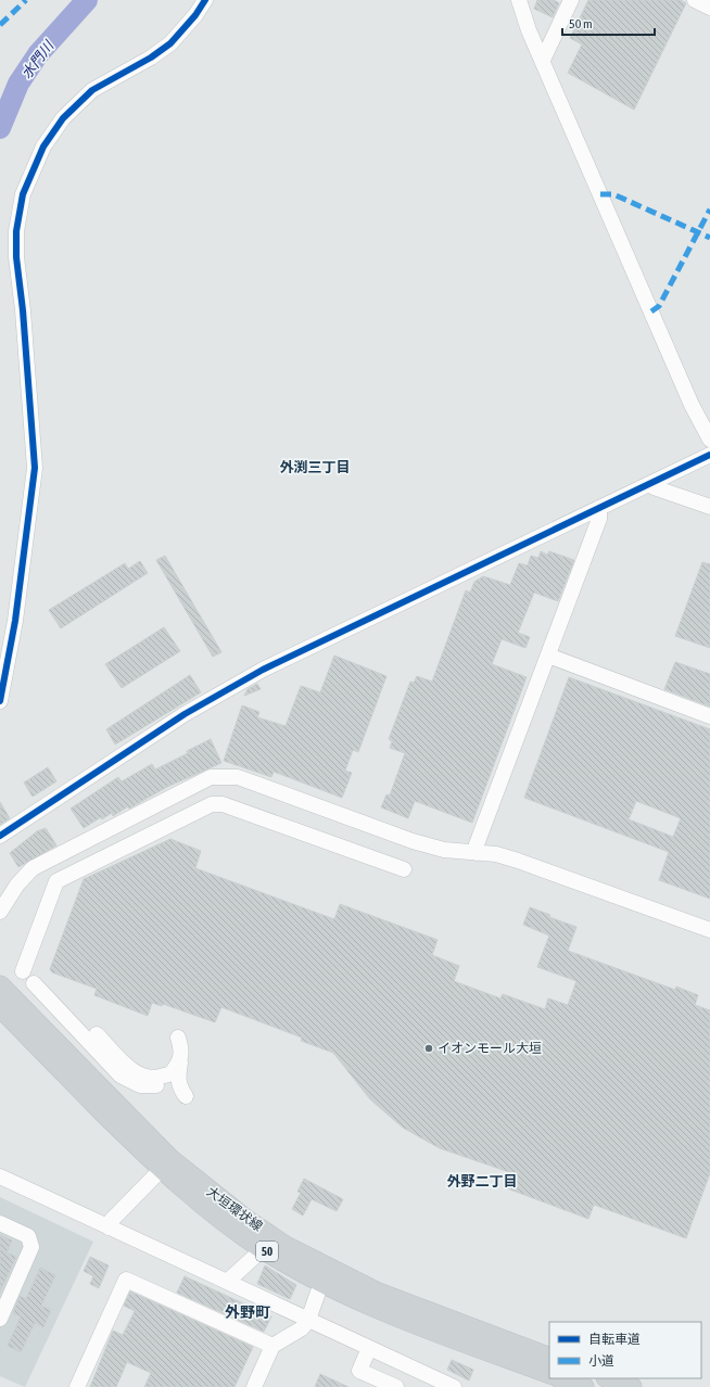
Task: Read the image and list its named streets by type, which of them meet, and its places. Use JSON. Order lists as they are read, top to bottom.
{
  "streets": {
    "main road": ["大垣環状線", "50"]
  },
  "districts": ["外渕三丁目", "外野二丁目", "外野町"],
  "water": ["水門川"],
  "places": ["イオンモール大垣"],
  "legend": ["自転車道", "小道"],
  "scale_bar": "50 m"
}
